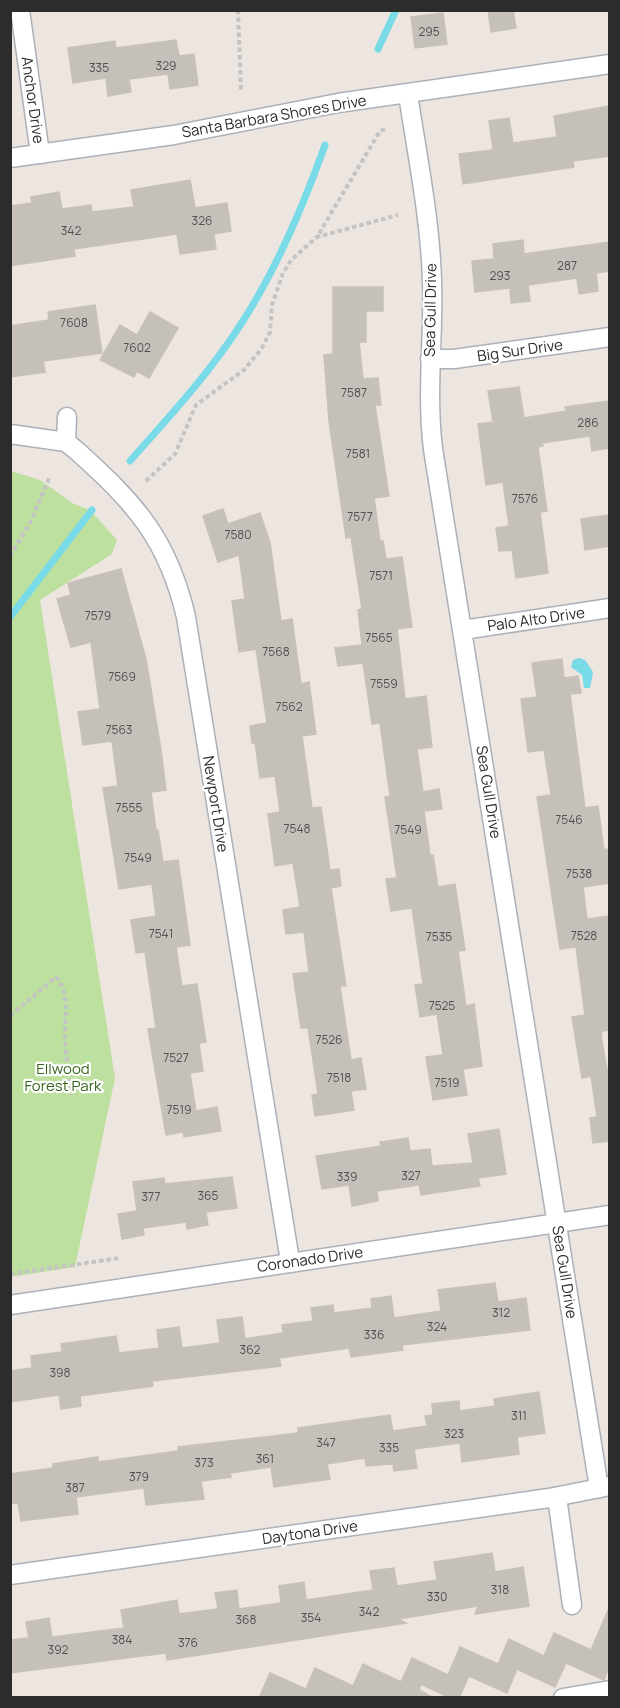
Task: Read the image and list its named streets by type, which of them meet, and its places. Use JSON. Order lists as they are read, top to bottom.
{
  "streets": {
    "street": [
      "Anchor Drive",
      "Santa Barbara Shores Drive",
      "Sea Gull Drive",
      "Big Sur Drive",
      "Palo Alto Drive",
      "Newport Drive",
      "Coronado Drive",
      "Daytona Drive"
    ]
  },
  "crossings": [
    ["Anchor Drive", "Santa Barbara Shores Drive"],
    ["Santa Barbara Shores Drive", "Sea Gull Drive"],
    ["Sea Gull Drive", "Big Sur Drive"],
    ["Sea Gull Drive", "Palo Alto Drive"],
    ["Sea Gull Drive", "Coronado Drive"],
    ["Sea Gull Drive", "Daytona Drive"],
    ["Newport Drive", "Coronado Drive"]
  ],
  "parks": ["Ellwood Forest Park"],
  "house_numbers": [
    "295",
    "329",
    "335",
    "326",
    "342",
    "287",
    "293",
    "7608",
    "7602",
    "7587",
    "286",
    "7581",
    "7576",
    "7577",
    "7580",
    "7571",
    "7579",
    "7565",
    "7568",
    "7569",
    "7559",
    "7562",
    "7563",
    "7555",
    "7546",
    "7548",
    "7549",
    "7549",
    "7538",
    "7541",
    "7528",
    "7535",
    "7525",
    "7526",
    "7527",
    "7518",
    "7519",
    "7519",
    "327",
    "339",
    "365",
    "377",
    "312",
    "324",
    "336",
    "362",
    "398",
    "311",
    "323",
    "347",
    "335",
    "361",
    "373",
    "379",
    "387",
    "318",
    "330",
    "342",
    "354",
    "368",
    "384",
    "376",
    "392"
  ]
}
